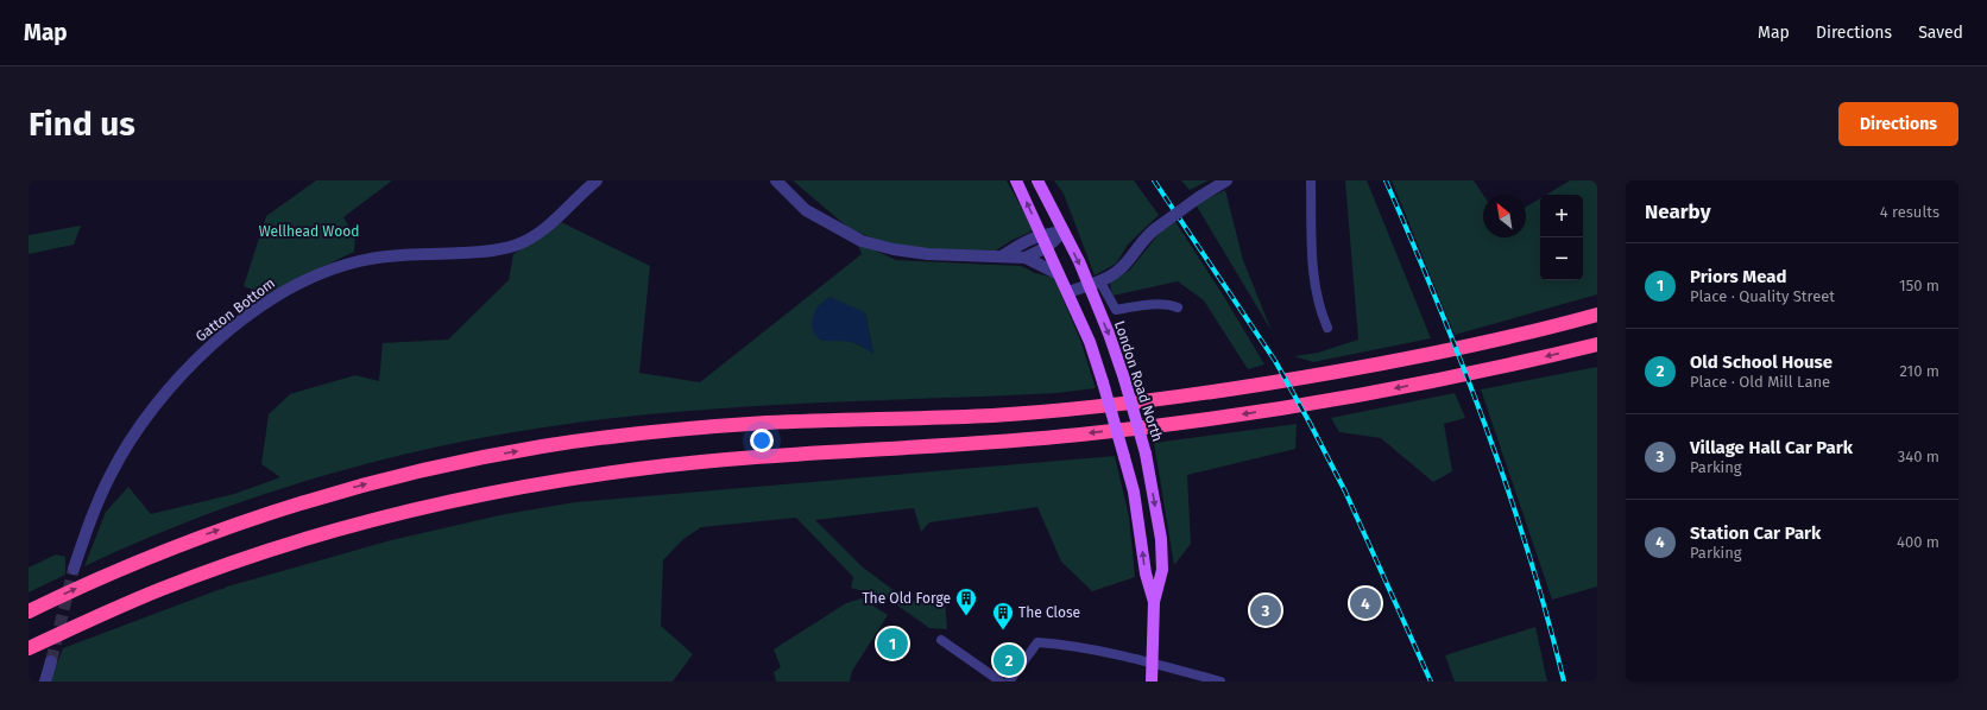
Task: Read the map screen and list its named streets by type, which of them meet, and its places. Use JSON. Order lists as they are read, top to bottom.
{
  "streets": {
    "main road": ["London Road North"],
    "street": ["Gatton Bottom"]
  },
  "parks": ["Wellhead Wood"],
  "places": {
    "building": ["The Old Forge", "The Close"]
  },
  "north": "top left",
  "page": {
    "header": "Map",
    "nav": ["Map", "Directions", "Saved"],
    "buttons": "Directions",
    "title": "Find us",
    "heading": ["Nearby", "4 results"],
    "map_buttons": ["+", "−"],
    "list": [
      {
        "mark": "1",
        "name": "Priors Mead",
        "note": "Place · Quality Street",
        "value": "150 m"
      },
      {
        "mark": "2",
        "name": "Old School House",
        "note": "Place · Old Mill Lane",
        "value": "210 m"
      },
      {
        "mark": "3",
        "name": "Village Hall Car Park",
        "note": "Parking",
        "value": "340 m"
      },
      {
        "mark": "4",
        "name": "Station Car Park",
        "note": "Parking",
        "value": "400 m"
      }
    ],
    "pins": [
      "4",
      "3",
      "1",
      "2"
    ]
  }
}
